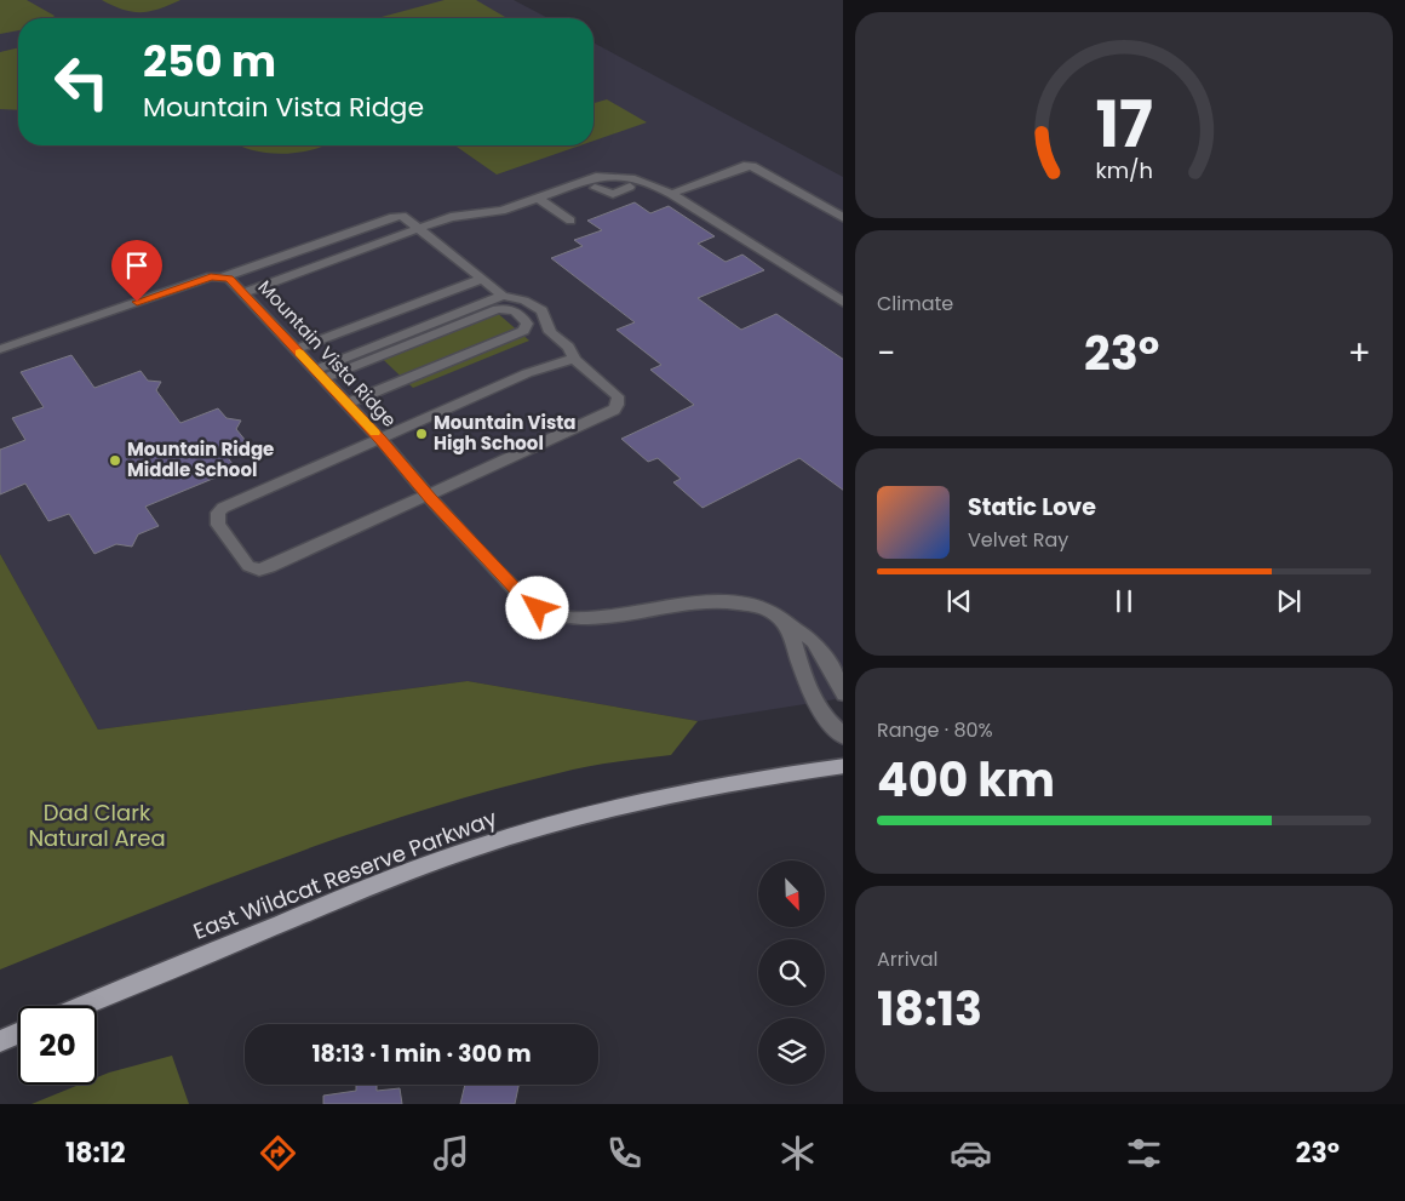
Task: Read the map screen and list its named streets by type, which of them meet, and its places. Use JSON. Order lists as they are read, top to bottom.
{
  "streets": {
    "main road": ["East Wildcat Reserve Parkway"],
    "lane": ["Mountain Vista Ridge"]
  },
  "parks": ["Dad Clark Natural Area"],
  "places": ["Mountain Vista High School", "Mountain Ridge Middle School"],
  "north": "bottom right",
  "page": {
    "turn": ["250 m", "Mountain Vista Ridge"],
    "tile": [
      "Climate",
      ["Range · 80%", "400 km"],
      ["Arrival", "18:13"]
    ],
    "heat": ["−", "23°", "+"],
    "song": ["Static Love", "Velvet Ray"],
    "limit": "20",
    "trip": "18:13 · 1 min · 300 m",
    "tabs": ["18:12", "23°"],
    "gauge": ["17", "km/h"]
  }
}
